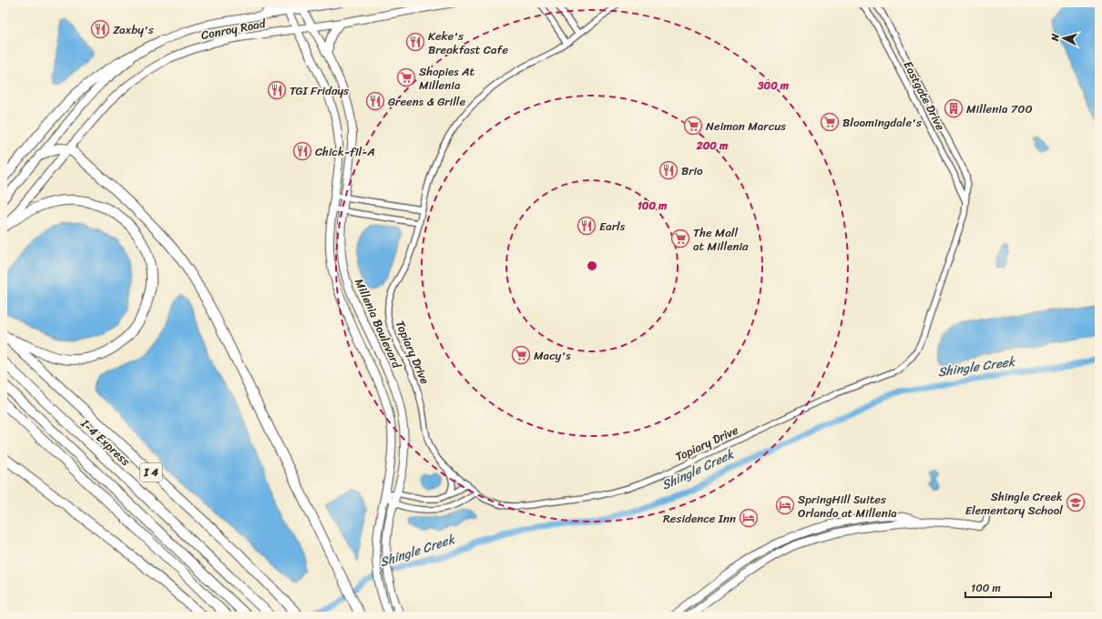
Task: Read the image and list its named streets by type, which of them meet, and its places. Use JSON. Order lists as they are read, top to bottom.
{
  "streets": {
    "highway": ["I-4 Express", "I 4"],
    "street": [
      "Conroy Road",
      "Eastgate Drive",
      "Millenia Boulevard",
      "Topiary Drive"
    ]
  },
  "crossings": [
    ["Conroy Road", "Millenia Boulevard"],
    ["Eastgate Drive", "Topiary Drive"]
  ],
  "water": ["Shingle Creek"],
  "places": {
    "restaurant": [
      "Zaxby's",
      "Keke's Breakfast Cafe",
      "TGI Fridays",
      "Greens & Grille",
      "Chick-fil-A",
      "Brio",
      "Earls"
    ],
    "supermarket": [
      "Shopies At Millenia",
      "Bloomingdale's",
      "Neiman Marcus",
      "The Mall at Millenia",
      "Macy's"
    ],
    "building": ["Millenia 700"],
    "school or university": ["Shingle Creek Elementary School"],
    "hotel": ["SpringHill Suites Orlando at Millenia", "Residence Inn"]
  },
  "scale_bar": "100 m",
  "north": "left",
  "rings": ["300 m", "200 m", "100 m"]
}
